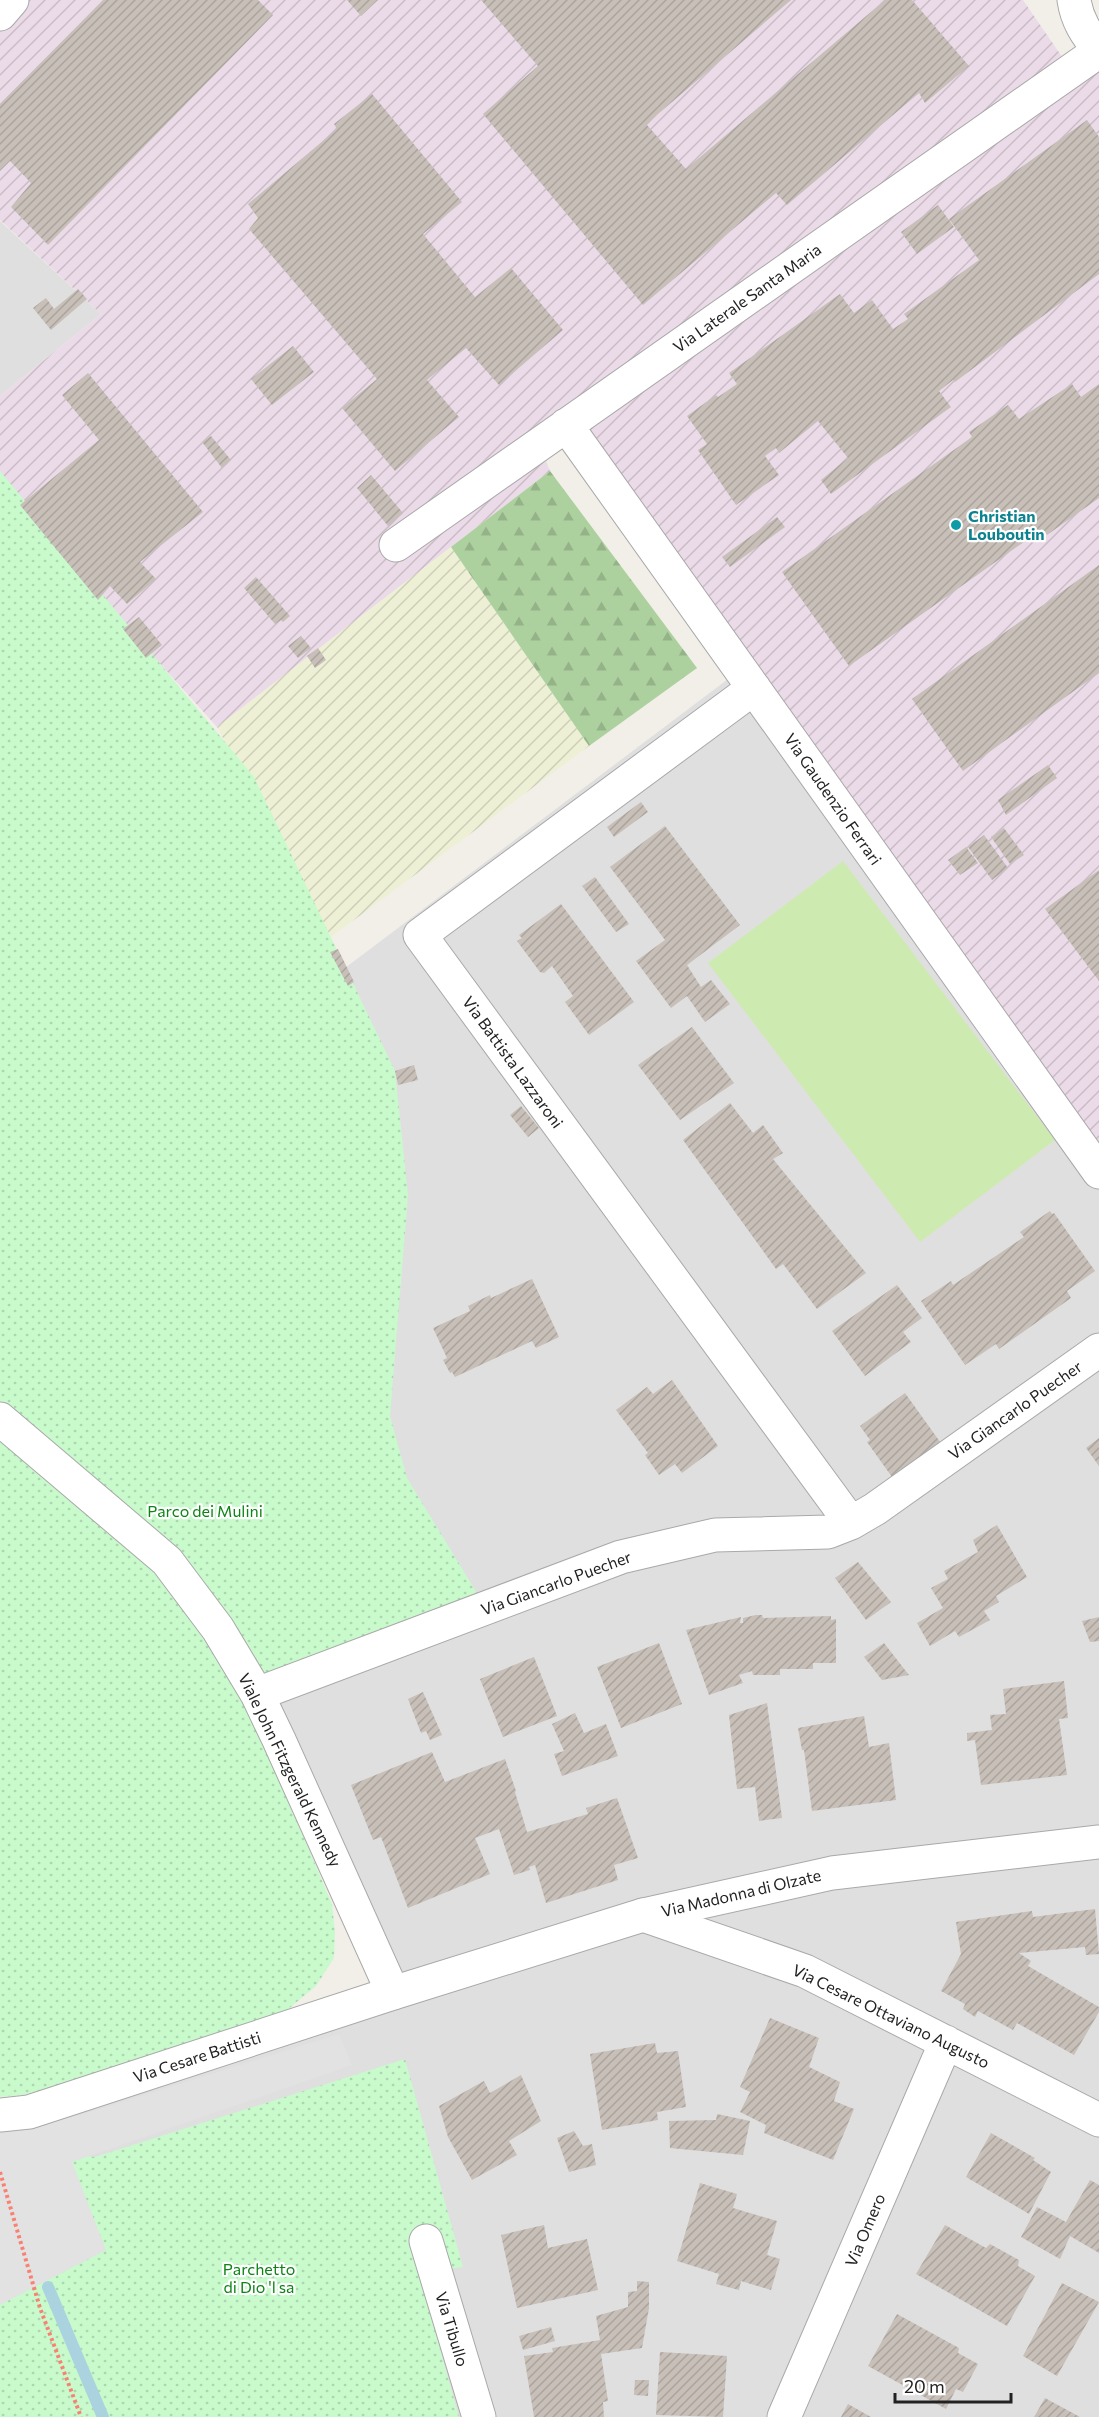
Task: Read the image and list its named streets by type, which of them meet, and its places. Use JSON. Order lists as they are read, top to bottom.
{
  "streets": {
    "street": [
      "Via Laterale Santa Maria",
      "Via Gaudenzio Ferrari",
      "Via Battista Lazzaroni",
      "Via Giancarlo Puecher",
      "Viale John Fitzgerald Kennedy",
      "Via Madonna di Olzate",
      "Via Cesare Ottaviano Augusto",
      "Via Cesare Battisti",
      "Via Omero",
      "Via Tibullo"
    ]
  },
  "crossings": [
    ["Via Laterale Santa Maria", "Via Gaudenzio Ferrari"],
    ["Via Gaudenzio Ferrari", "Via Battista Lazzaroni"],
    ["Via Battista Lazzaroni", "Via Giancarlo Puecher"],
    ["Via Giancarlo Puecher", "Viale John Fitzgerald Kennedy"],
    ["Viale John Fitzgerald Kennedy", "Via Madonna di Olzate"],
    ["Viale John Fitzgerald Kennedy", "Via Cesare Battisti"],
    ["Via Madonna di Olzate", "Via Cesare Ottaviano Augusto"],
    ["Via Madonna di Olzate", "Via Cesare Battisti"],
    ["Via Cesare Ottaviano Augusto", "Via Omero"]
  ],
  "parks": ["Parco dei Mulini", "Parchetto di Dio 'l sa"],
  "places": ["Christian Louboutin"],
  "scale_bar": "20 m"
}
